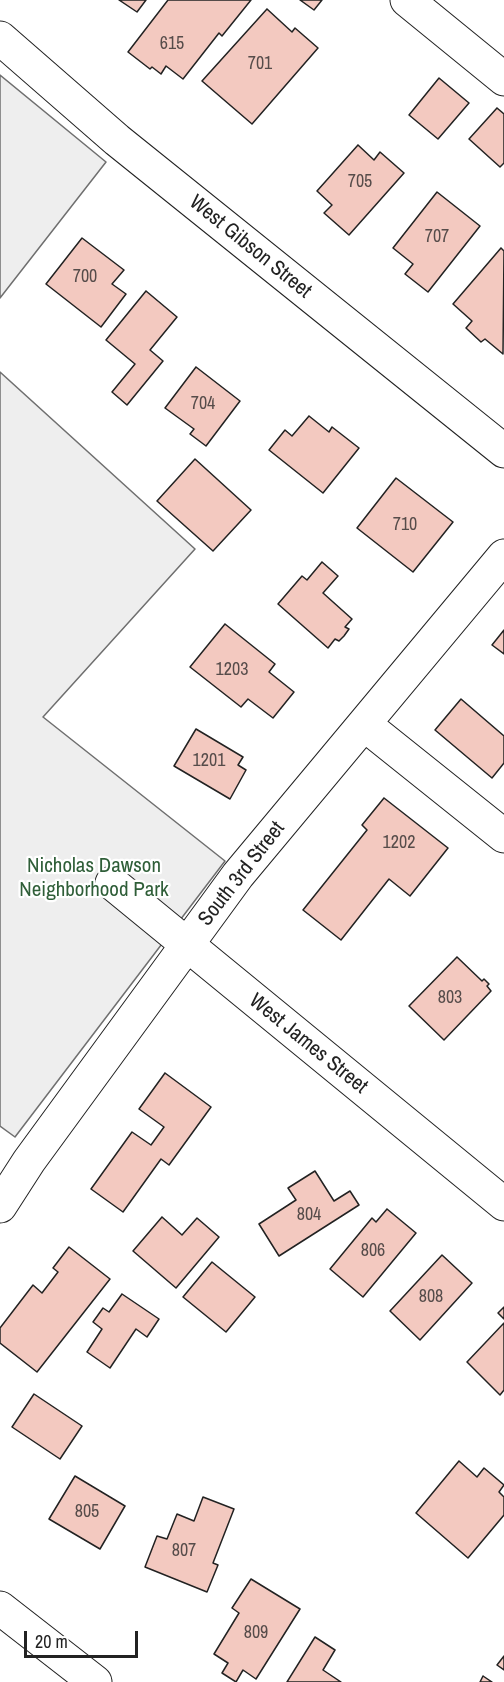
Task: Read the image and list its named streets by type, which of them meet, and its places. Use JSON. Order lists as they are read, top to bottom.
{
  "streets": {
    "street": ["West Gibson Street", "South 3rd Street", "West James Street"]
  },
  "crossings": [
    ["South 3rd Street", "West James Street"]
  ],
  "parks": ["Nicholas Dawson Neighborhood Park"],
  "house_numbers": [
    "615",
    "701",
    "705",
    "707",
    "700",
    "704",
    "710",
    "1203",
    "1201",
    "1202",
    "803",
    "804",
    "806",
    "808",
    "805",
    "807",
    "809"
  ],
  "scale_bar": "20 m"
}
